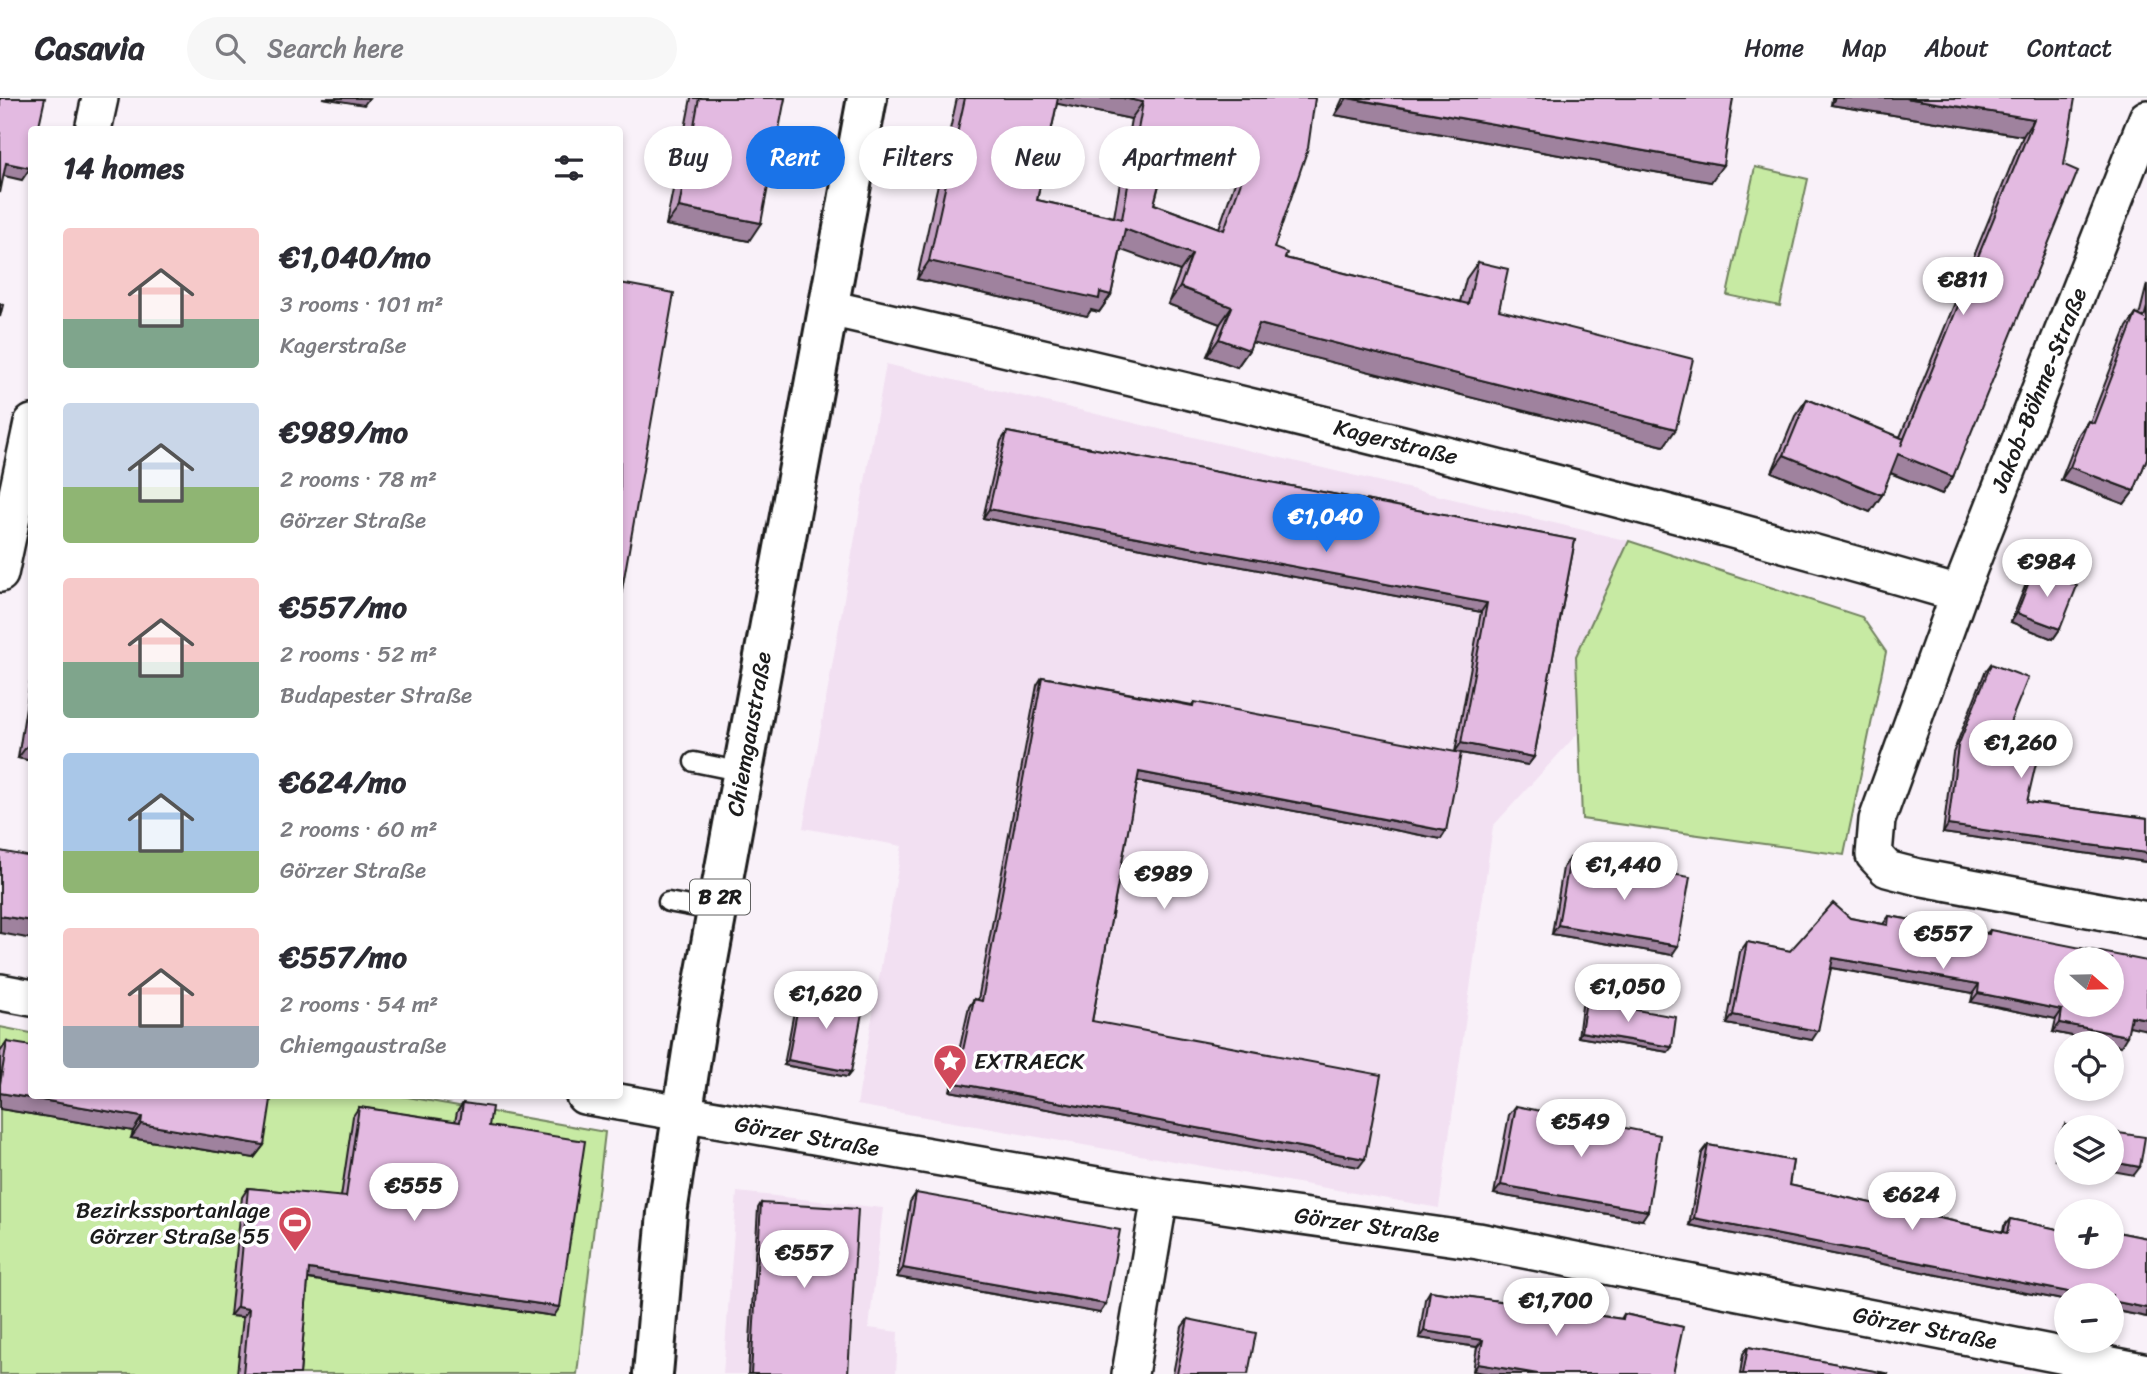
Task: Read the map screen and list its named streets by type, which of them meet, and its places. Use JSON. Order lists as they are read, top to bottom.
{
  "streets": {
    "main road": ["Chiemgaustraße", "B 2R"],
    "street": ["Jakob-Böhme-Straße", "Kagerstraße", "Görzer Straße"]
  },
  "crossings": [
    ["Jakob-Böhme-Straße", "Kagerstraße"],
    ["Kagerstraße", "Chiemgaustraße"],
    ["Chiemgaustraße", "Görzer Straße"]
  ],
  "places": {
    "place": ["EXTRAECK"],
    "sports": ["Bezirkssportanlage Görzer Straße 55"]
  },
  "north": "right",
  "page": {
    "header": "Casavia",
    "search": "Search here",
    "nav": [
      "Home",
      "Map",
      "About",
      "Contact"
    ],
    "chip": [
      "Buy",
      "Rent",
      "Filters",
      "New",
      "Apartment"
    ],
    "heading": "14 homes",
    "list": [
      {
        "name": "€1,040/mo",
        "note": "3 rooms · 101 m² · Kagerstraße"
      },
      {
        "name": "€989/mo",
        "note": "2 rooms · 78 m² · Görzer Straße"
      },
      {
        "name": "€557/mo",
        "note": "2 rooms · 52 m² · Budapester Straße"
      },
      {
        "name": "€624/mo",
        "note": "2 rooms · 60 m² · Görzer Straße"
      },
      {
        "name": "€557/mo",
        "note": "2 rooms · 54 m² · Chiemgaustraße"
      }
    ],
    "price": [
      "€811",
      "€1,040",
      "€984",
      "€1,260",
      "€1,440",
      "€989",
      "€557",
      "€1,050",
      "€1,620",
      "€549",
      "€555",
      "€624",
      "€557",
      "€1,700"
    ],
    "map_buttons": ["+", "−"]
  }
}
